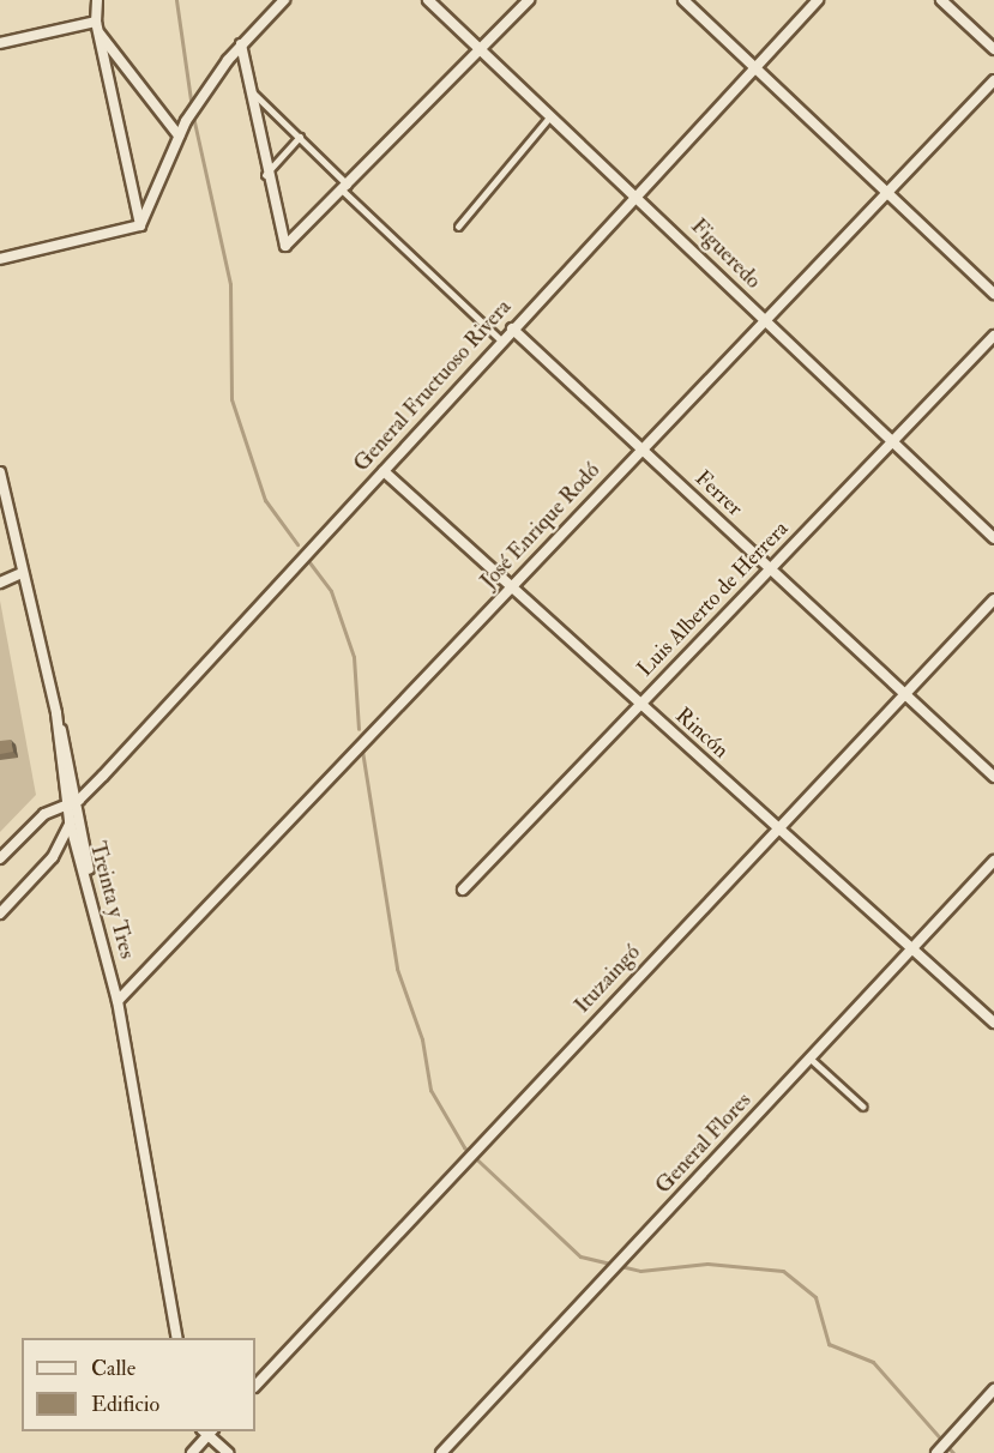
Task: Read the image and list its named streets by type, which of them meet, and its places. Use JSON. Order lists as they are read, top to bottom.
{
  "streets": {
    "street": [
      "Figueredo",
      "General Fructuoso Rivera",
      "Ferrer",
      "José Enrique Rodó",
      "Luis Alberto de Herrera",
      "Rincón",
      "Treinta y Tres",
      "Ituzaingó",
      "General Flores"
    ]
  },
  "crossings": [
    ["Figueredo", "General Fructuoso Rivera"],
    ["Figueredo", "José Enrique Rodó"],
    ["Figueredo", "Luis Alberto de Herrera"],
    ["General Fructuoso Rivera", "Ferrer"],
    ["General Fructuoso Rivera", "Rincón"],
    ["Ferrer", "José Enrique Rodó"],
    ["Ferrer", "Luis Alberto de Herrera"],
    ["Ferrer", "Ituzaingó"],
    ["José Enrique Rodó", "Rincón"],
    ["José Enrique Rodó", "Treinta y Tres"],
    ["Luis Alberto de Herrera", "Rincón"],
    ["Rincón", "Ituzaingó"],
    ["Rincón", "General Flores"]
  ],
  "legend": ["Calle", "Edificio"]
}
